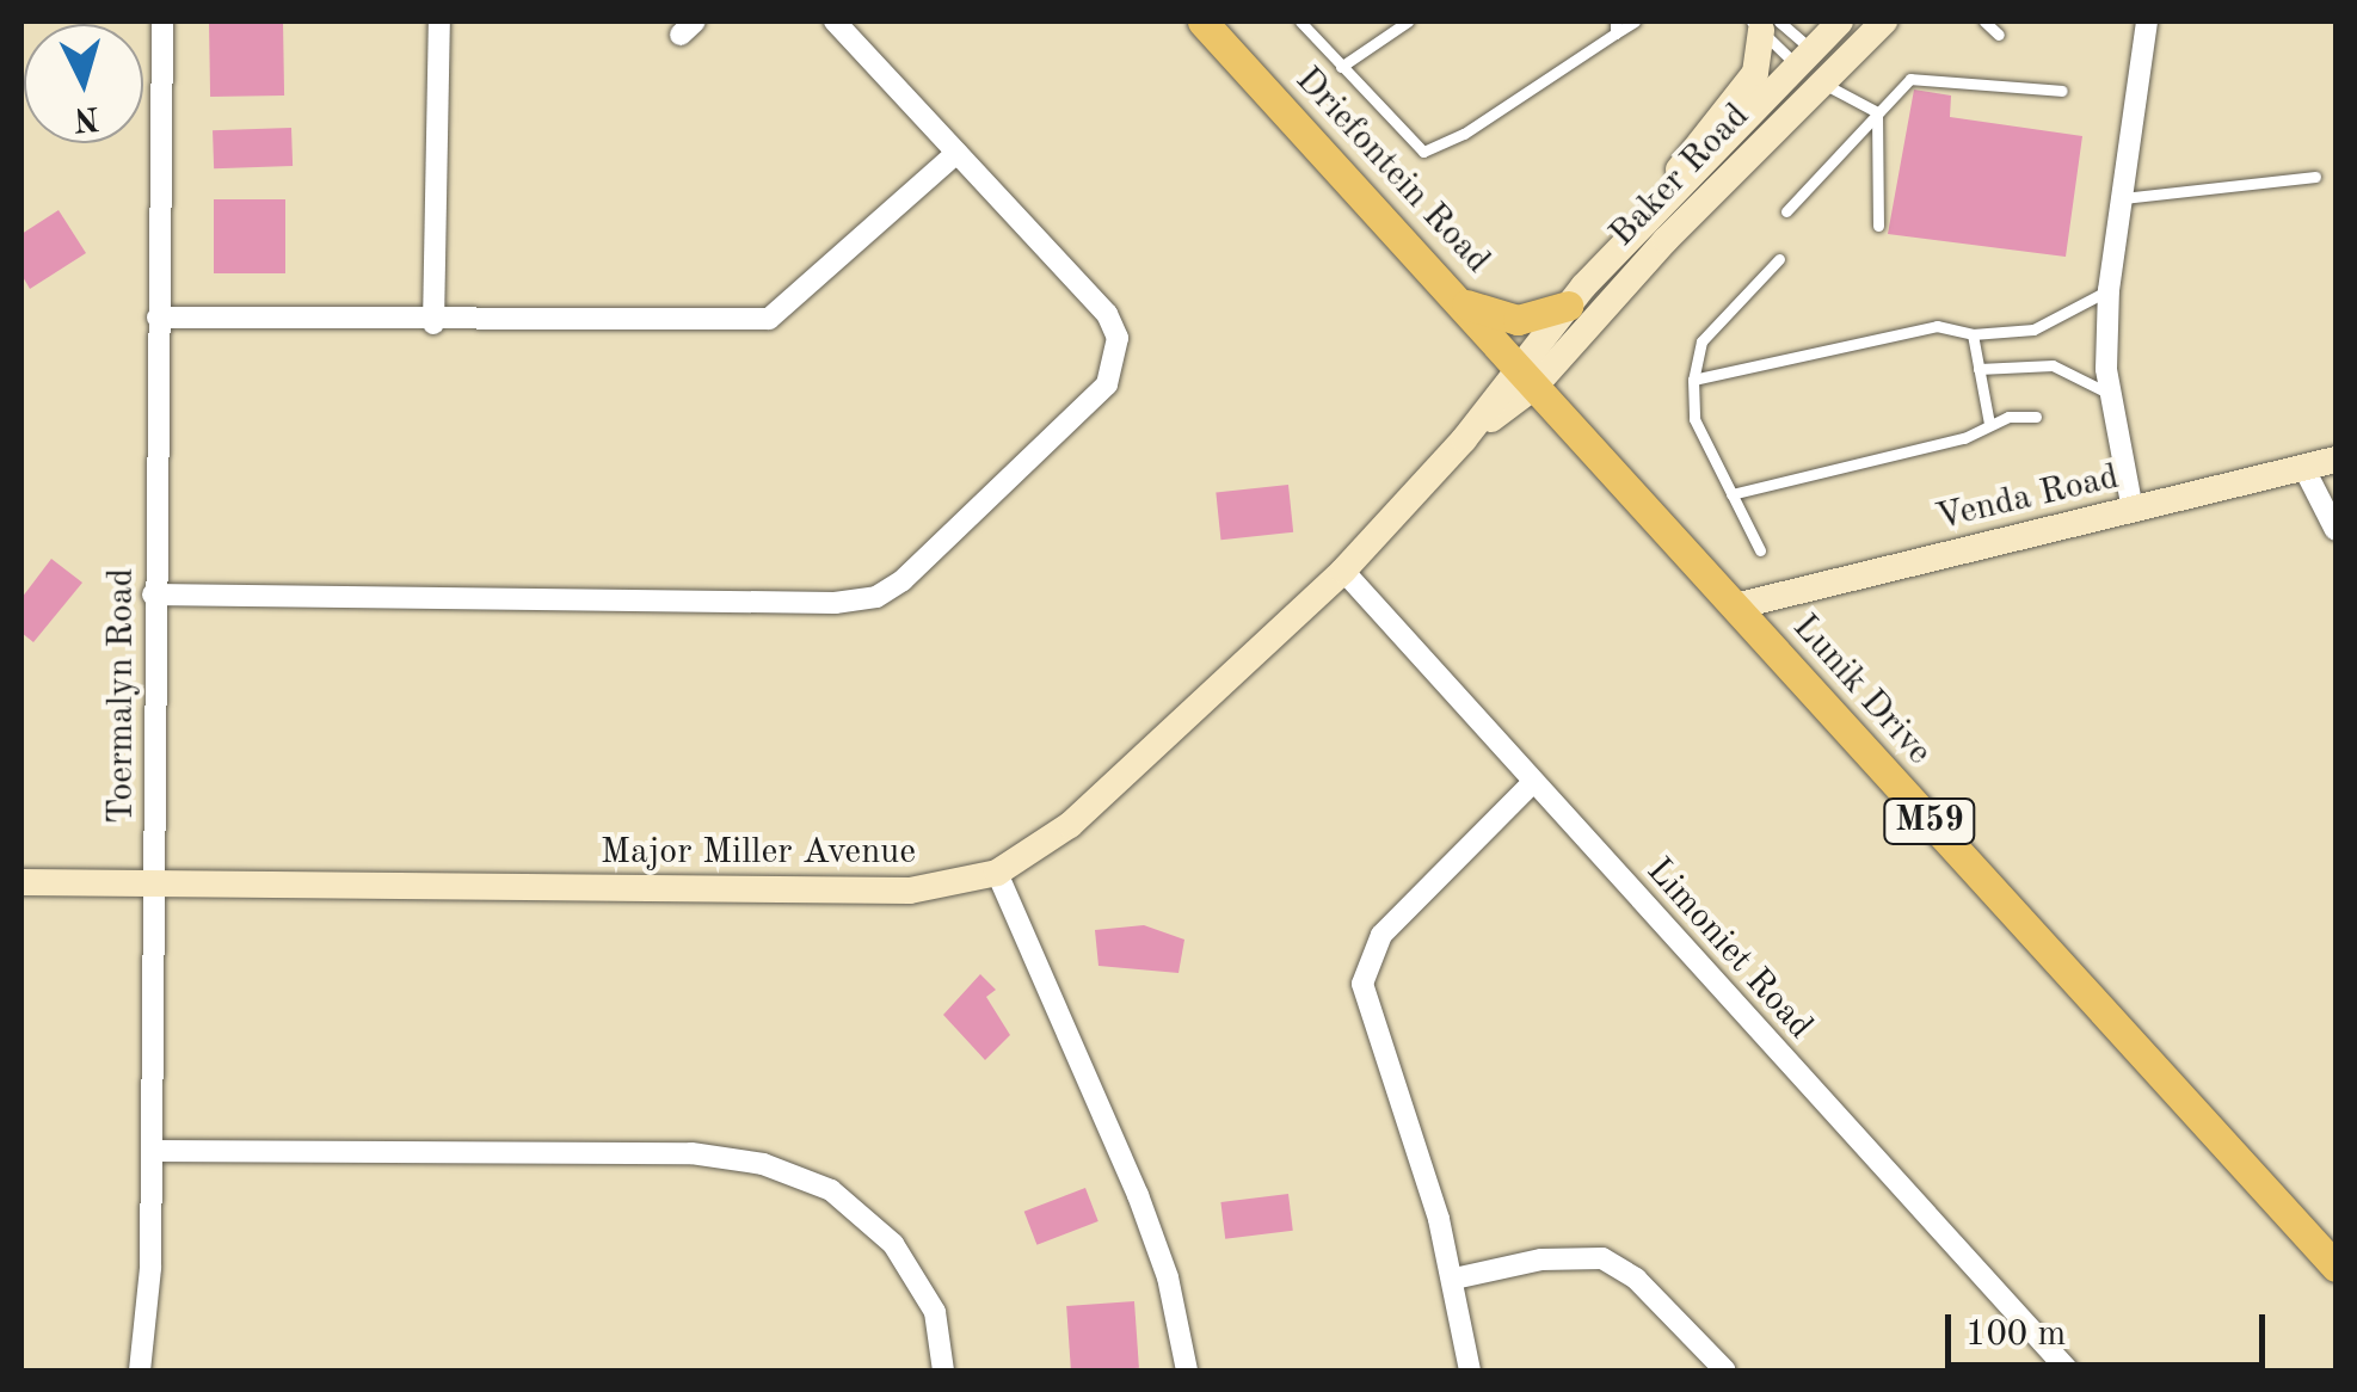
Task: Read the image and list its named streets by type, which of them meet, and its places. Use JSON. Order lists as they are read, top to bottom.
{
  "streets": {
    "main road": ["Driefontein Road", "Lunik Drive", "M59"],
    "street": [
      "Baker Road",
      "Venda Road",
      "Toermalyn Road",
      "Major Miller Avenue",
      "Limoniet Road"
    ]
  },
  "crossings": [
    ["Driefontein Road", "Baker Road"],
    ["Driefontein Road", "Lunik Drive"],
    ["Driefontein Road", "Major Miller Avenue"],
    ["Baker Road", "Lunik Drive"],
    ["Baker Road", "Major Miller Avenue"],
    ["Venda Road", "Lunik Drive"],
    ["Lunik Drive", "Major Miller Avenue"],
    ["Toermalyn Road", "Major Miller Avenue"],
    ["Major Miller Avenue", "Limoniet Road"]
  ],
  "scale_bar": "100 m",
  "north": "bottom"
}
